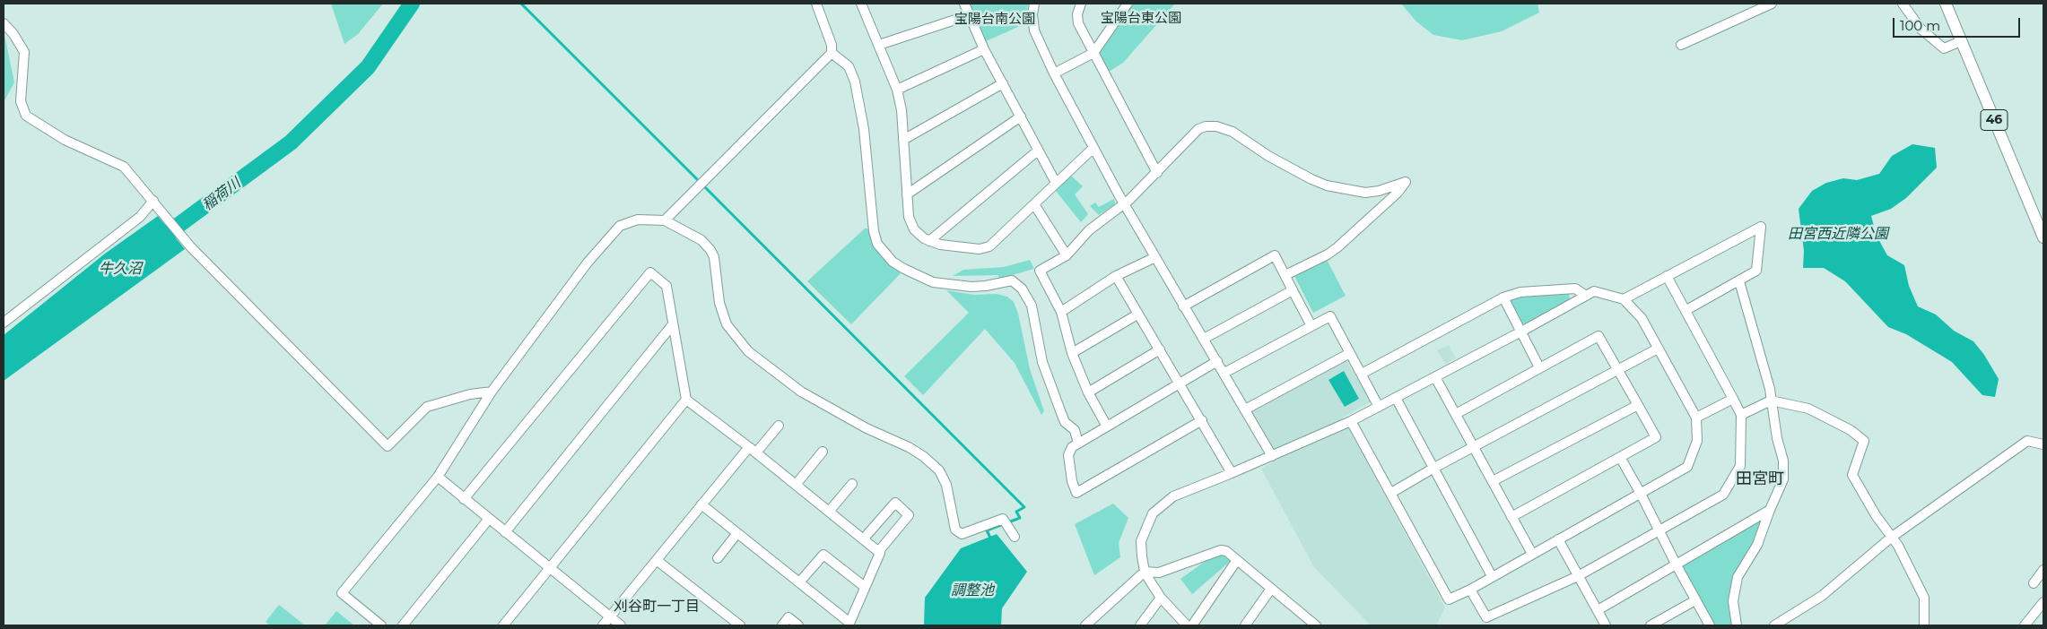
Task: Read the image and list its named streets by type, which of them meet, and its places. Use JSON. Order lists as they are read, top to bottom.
{
  "streets": {
    "main road": ["46"]
  },
  "districts": ["田宮町", "刈谷町一丁目"],
  "water": [
    "稲荷川",
    "田宮西近隣公園",
    "牛久沼",
    "調整池"
  ],
  "parks": ["宝陽台東公園", "宝陽台南公園"],
  "scale_bar": "100 m"
}
